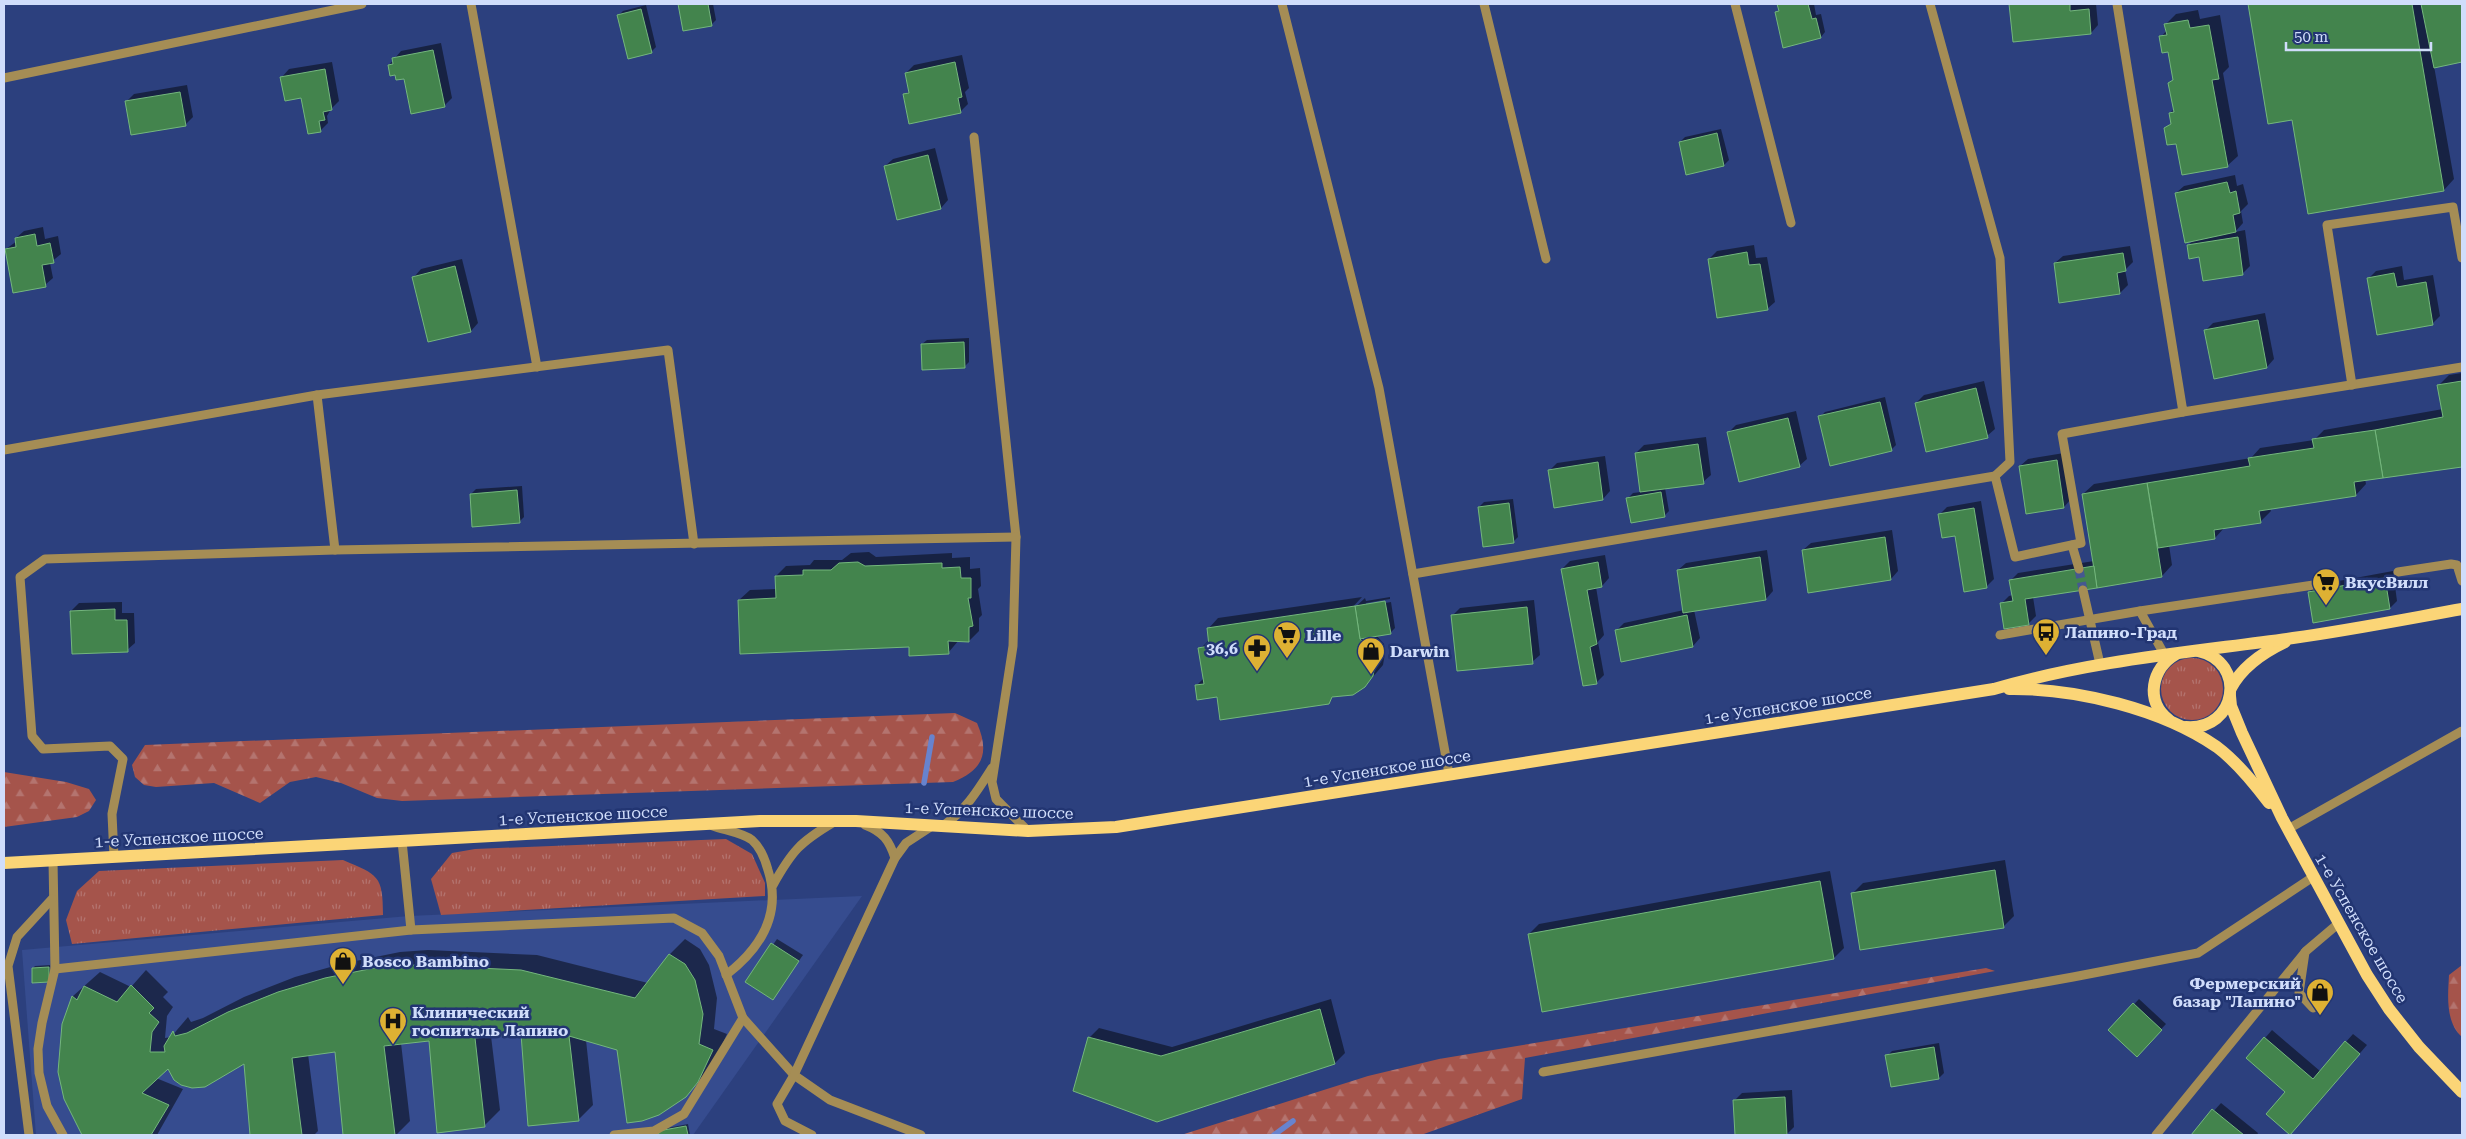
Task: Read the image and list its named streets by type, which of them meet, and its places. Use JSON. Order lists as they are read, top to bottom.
{
  "streets": {
    "main road": ["1-е Успенское шоссе"]
  },
  "places": {
    "supermarket": ["ВкусВилл", "Lille"],
    "bus stop": ["Лапино-Град"],
    "pharmacy": ["36,6"],
    "shop": ["Darwin", "Bosco Bambino", "Фермерский базар \"Лапино\""],
    "hospital": ["Клинический госпиталь Лапино"]
  },
  "scale_bar": "50 m"
}
